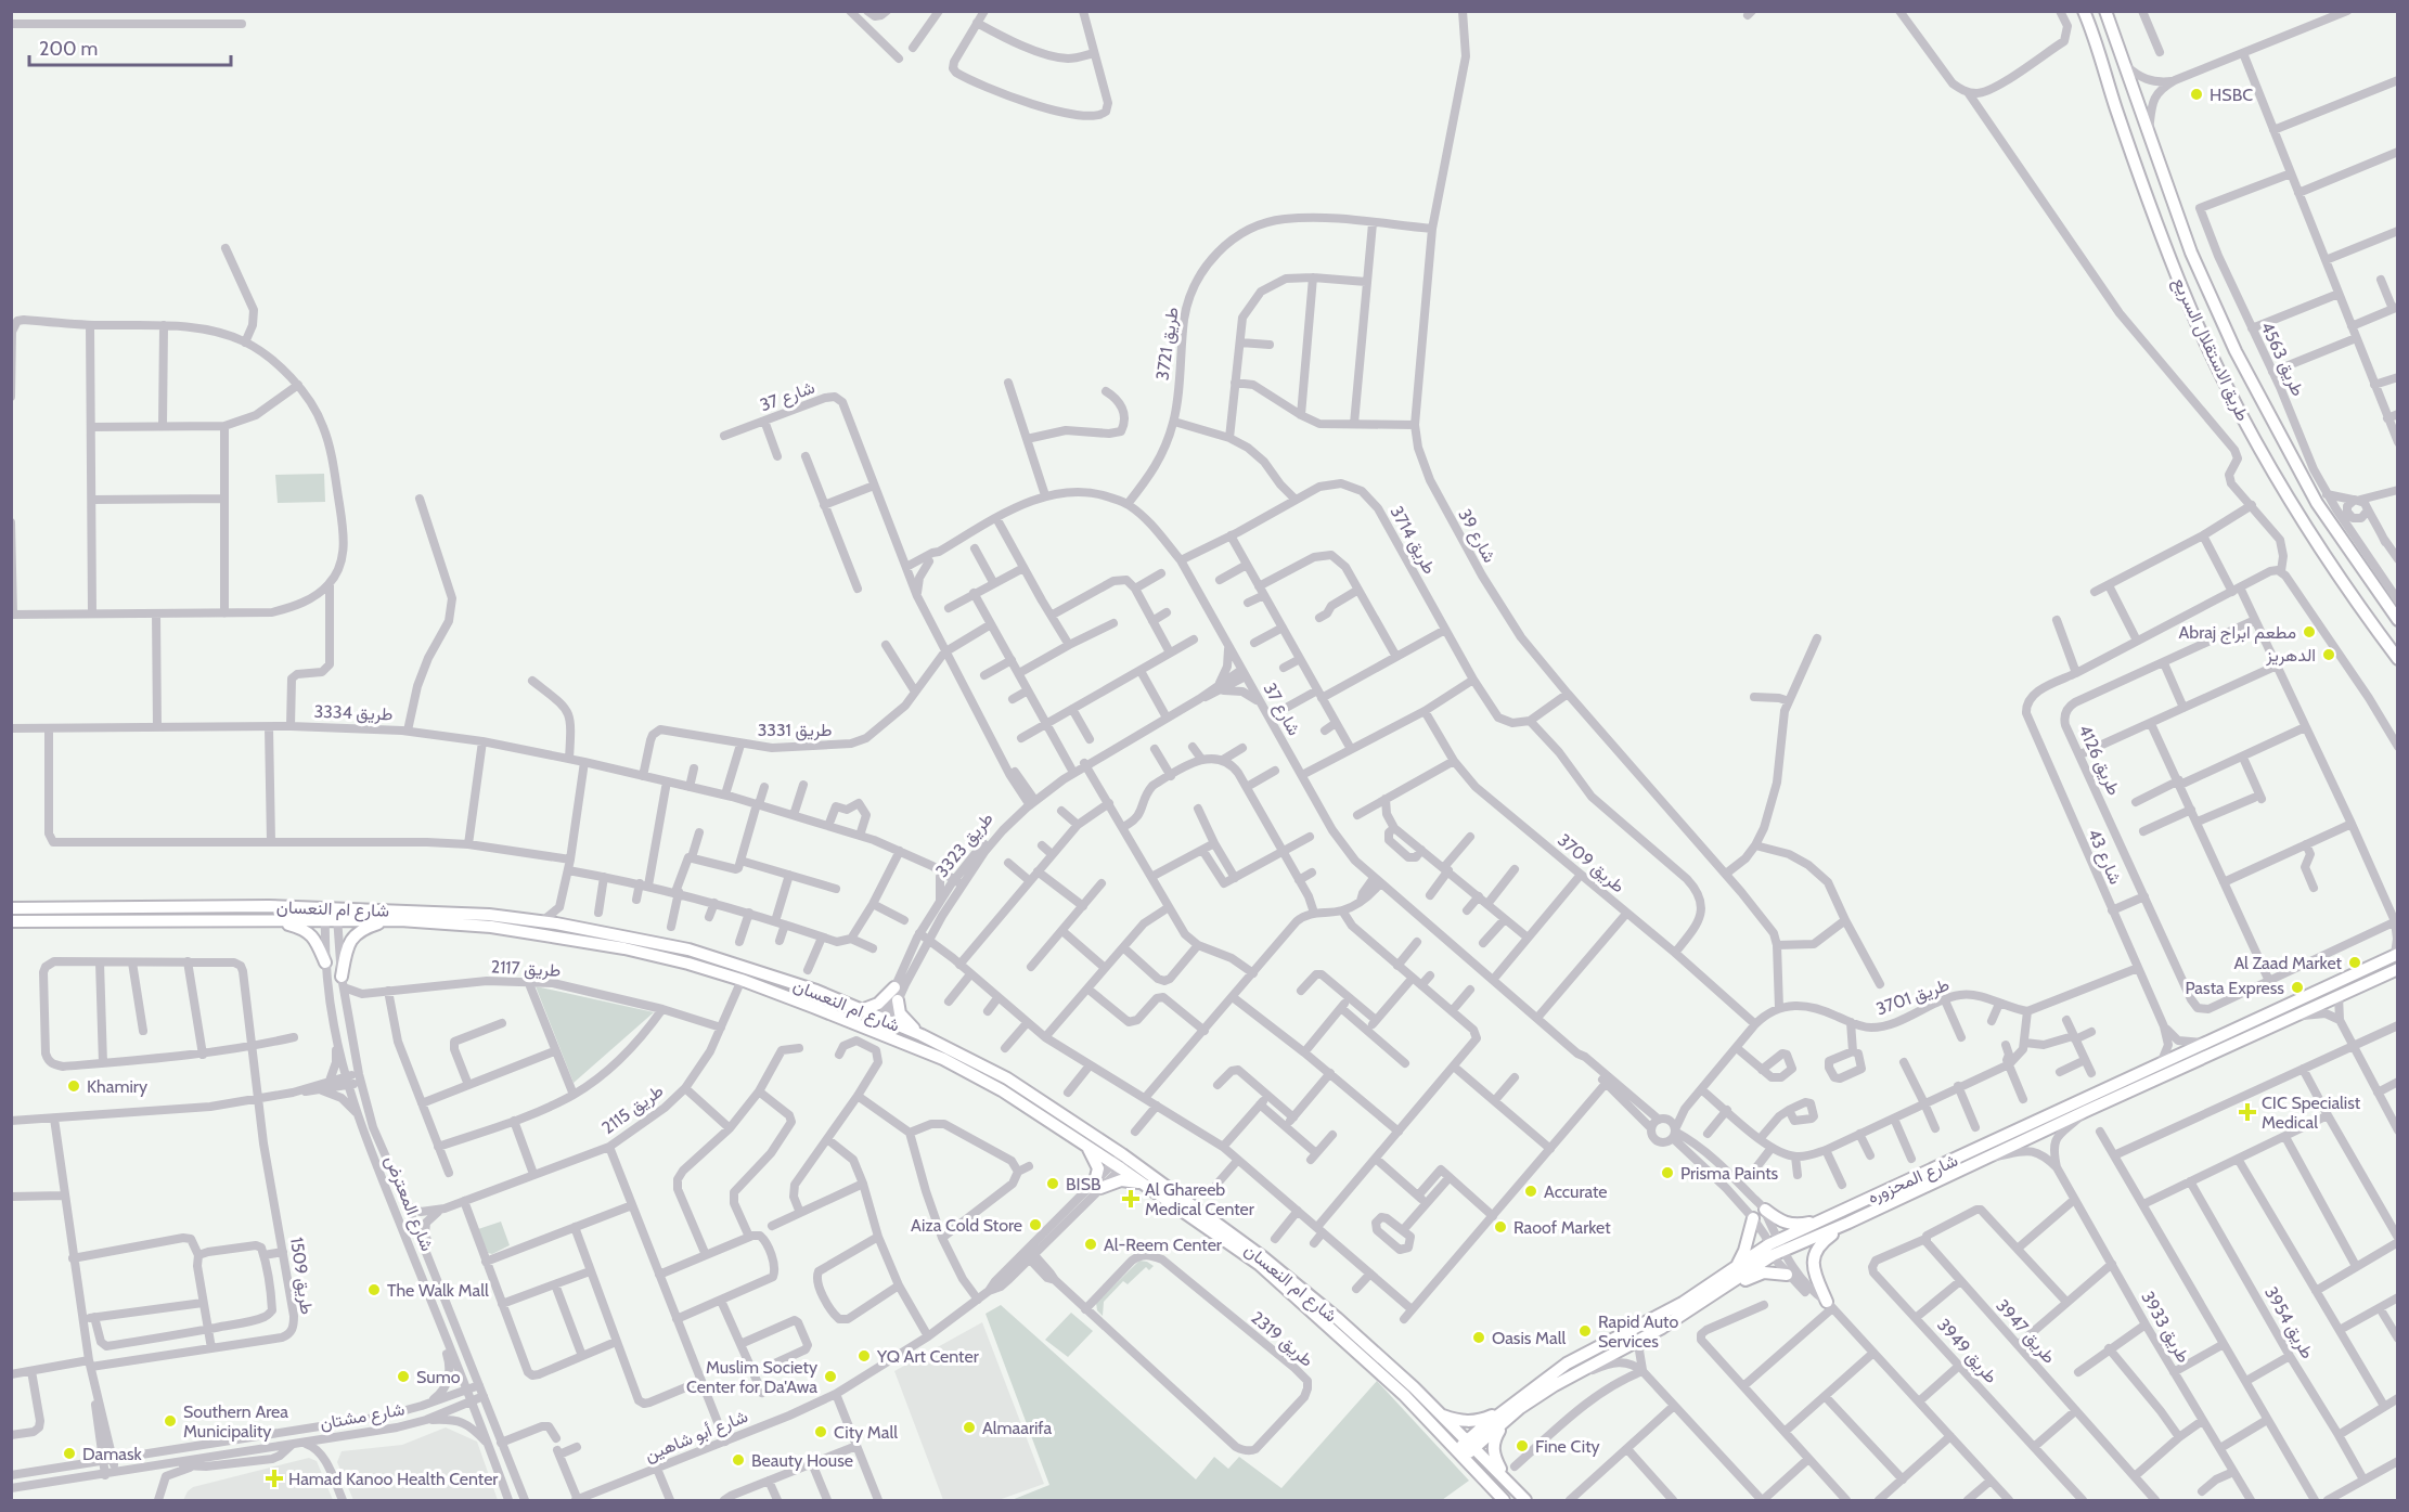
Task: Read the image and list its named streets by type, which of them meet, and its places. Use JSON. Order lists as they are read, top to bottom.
{
  "streets": {
    "main road": ["طريق الاستقلال السريع", "شارع ام النعسان", "شارع المحزوره"],
    "street": [
      "طريق 3721",
      "طريق 4563",
      "شارع 37",
      "شارع 39",
      "طريق 3714",
      "طريق 3334",
      "طريق 3331",
      "طريق 4126",
      "طريق 3323",
      "شارع 43",
      "طريق 3709",
      "طريق 2117",
      "طريق 3701",
      "طريق 2115",
      "شارع المعترض",
      "طريق 1509",
      "طريق 3954",
      "طريق 3933",
      "طريق 3947",
      "طريق 2319",
      "طريق 3949",
      "شارع مشتان",
      "شارع أبو شاهين"
    ]
  },
  "crossings": [
    ["طريق 3721", "شارع 37"],
    ["طريق 3721", "شارع 39"],
    ["شارع 37", "طريق 3714"],
    ["شارع 37", "طريق 3323"],
    ["شارع 39", "طريق 3701"],
    ["طريق 3334", "طريق 3331"],
    ["طريق 3334", "طريق 3323"],
    ["طريق 3323", "شارع ام النعسان"],
    ["شارع 43", "شارع المحزوره"],
    ["شارع ام النعسان", "طريق 2115"],
    ["شارع ام النعسان", "شارع المحزوره"],
    ["شارع ام النعسان", "شارع المعترض"],
    ["شارع ام النعسان", "شارع أبو شاهين"],
    ["طريق 2117", "طريق 2115"],
    ["طريق 2117", "شارع المعترض"],
    ["طريق 2115", "شارع المعترض"],
    ["شارع المحزوره", "طريق 3933"],
    ["شارع المعترض", "شارع مشتان"],
    ["طريق 3947", "طريق 3949"],
    ["طريق 2319", "شارع أبو شاهين"]
  ],
  "places": {
    "other": [
      "HSBC",
      "Abraj مطعم ابراج",
      "الدهريز",
      "Al Zaad Market",
      "Pasta Express",
      "Khamiry",
      "Prisma Paints",
      "BISB",
      "Accurate",
      "Aiza Cold Store",
      "Raoof Market",
      "Al-Reem Center",
      "The Walk Mall",
      "Rapid Auto Services",
      "Oasis Mall",
      "YQ Art Center",
      "Sumo",
      "Muslim Society Center for Da'Awa",
      "Southern Area Municipality",
      "Almaarifa",
      "City Mall",
      "Fine City",
      "Damask",
      "Beauty House"
    ],
    "health": ["CIC Specialist Medical", "Al Ghareeb Medical Center", "Hamad Kanoo Health Center"]
  },
  "scale_bar": "200 m"
}
